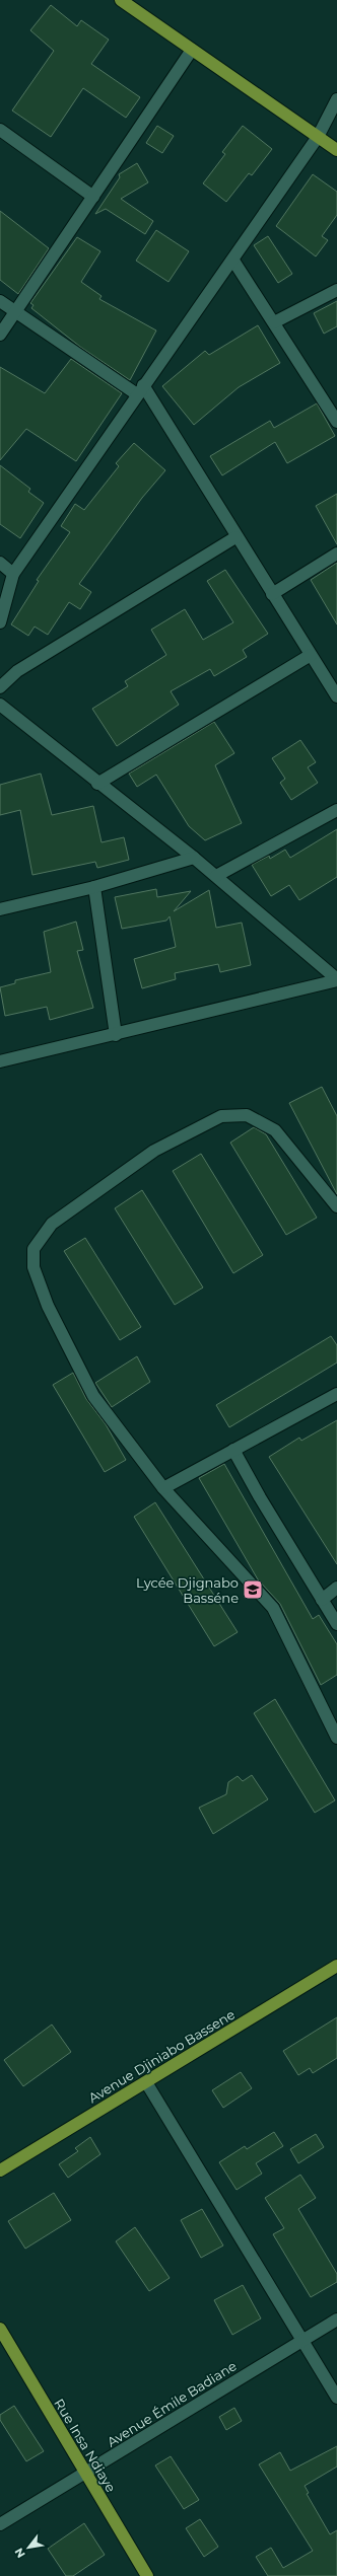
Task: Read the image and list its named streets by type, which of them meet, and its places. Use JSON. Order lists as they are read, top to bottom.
{
  "streets": {
    "main road": ["Avenue Djiniabo Bassene", "Rue Insa Ndiaye"],
    "street": ["Avenue Émile Badiane"]
  },
  "crossings": [
    ["Avenue Émile Badiane", "Rue Insa Ndiaye"]
  ],
  "places": {
    "school or university": ["Lycée Djignabo Basséne"]
  },
  "north": "bottom left"
}
